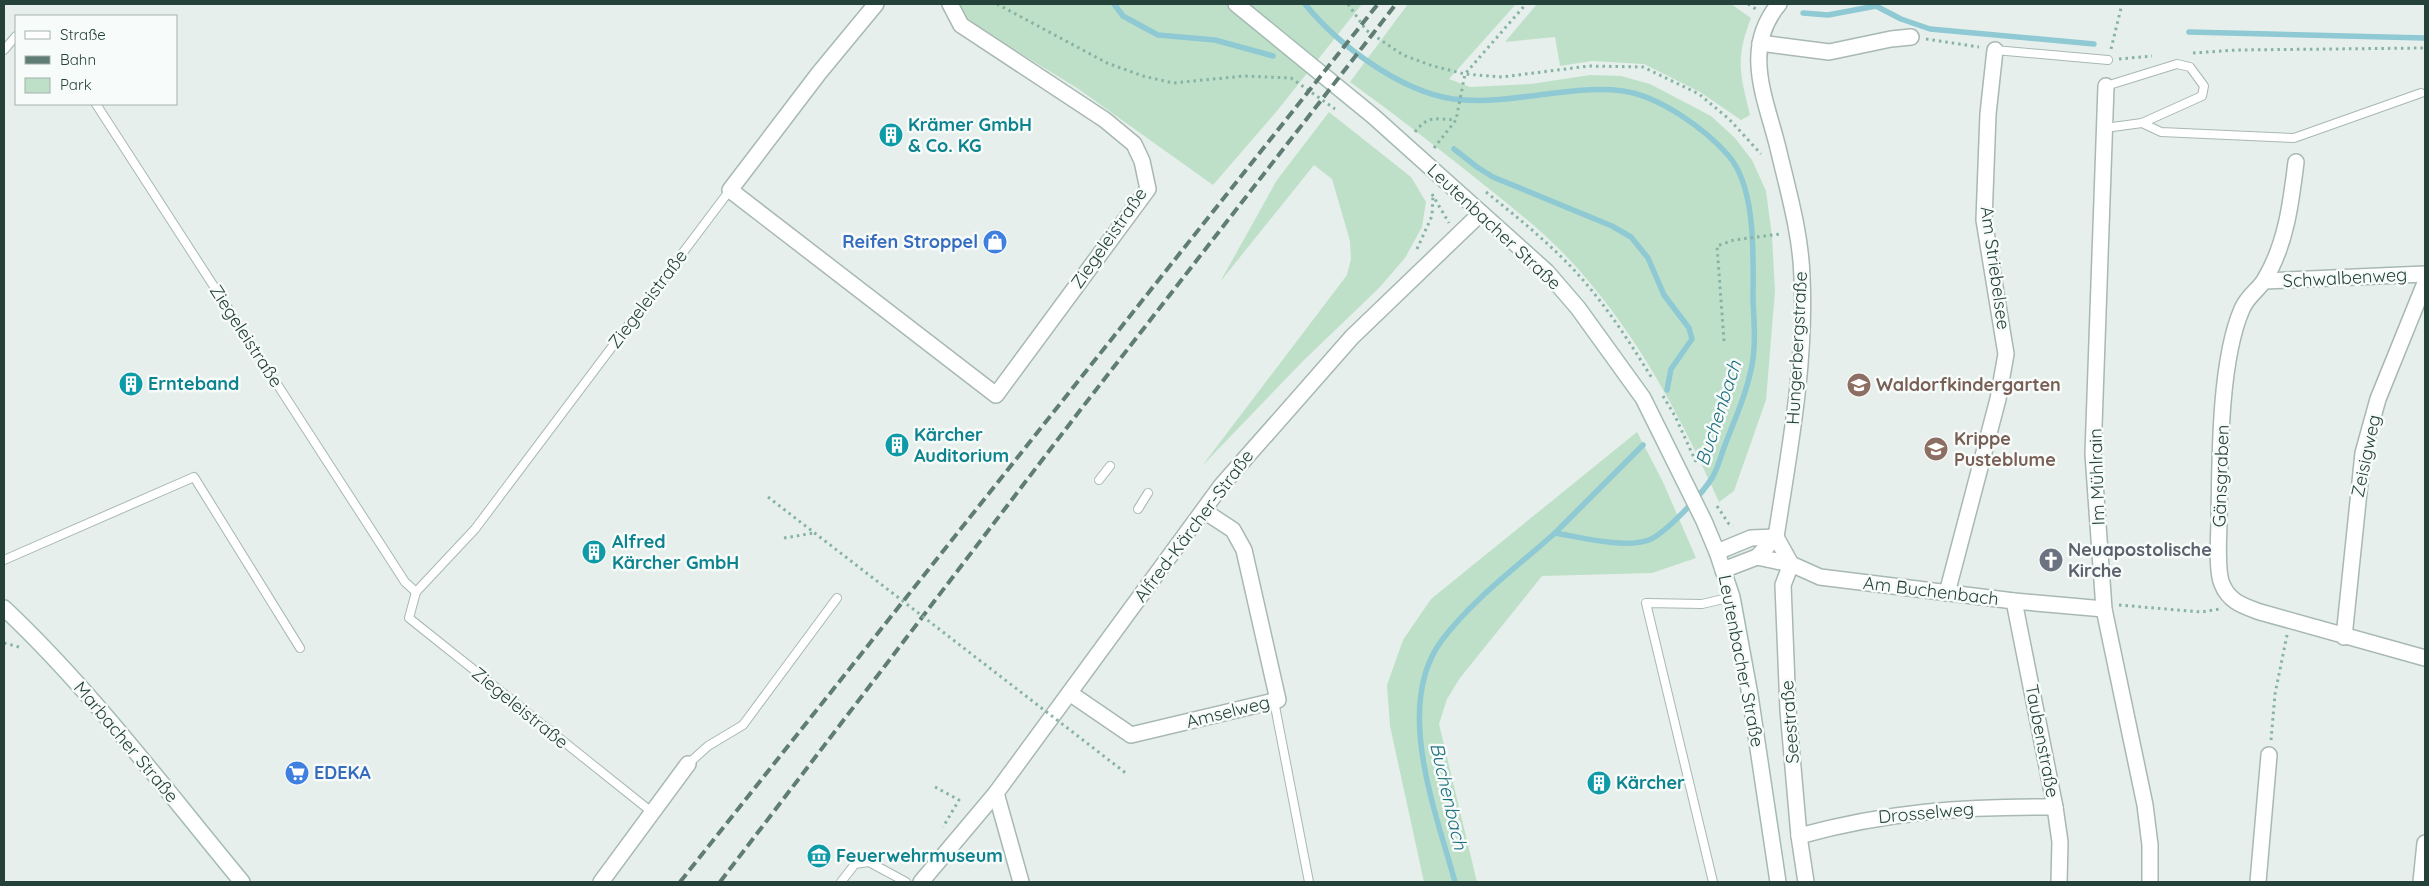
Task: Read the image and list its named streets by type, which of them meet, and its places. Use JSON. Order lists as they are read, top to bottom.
{
  "streets": {
    "street": [
      "Leutenbacher Straße",
      "Ziegeleistraße",
      "Am Striebelsee",
      "Schwalbenweg",
      "Hungerbergstraße",
      "Zeisigweg",
      "Gänsgraben",
      "Im Mühlrain",
      "Alfred-Kärcher-Straße",
      "Am Buchenbach",
      "Amselweg",
      "Seestraße",
      "Taubenstraße",
      "Marbacher Straße",
      "Drosselweg"
    ]
  },
  "crossings": [
    ["Leutenbacher Straße", "Alfred-Kärcher-Straße"],
    ["Am Striebelsee", "Am Buchenbach"],
    ["Schwalbenweg", "Gänsgraben"],
    ["Zeisigweg", "Gänsgraben"],
    ["Im Mühlrain", "Am Buchenbach"],
    ["Alfred-Kärcher-Straße", "Amselweg"],
    ["Am Buchenbach", "Seestraße"],
    ["Am Buchenbach", "Taubenstraße"],
    ["Seestraße", "Drosselweg"],
    ["Taubenstraße", "Drosselweg"]
  ],
  "water": ["Buchenbach"],
  "places": {
    "building": [
      "Krämer GmbH & Co. KG",
      "Ernteband",
      "Kärcher Auditorium",
      "Alfred Kärcher GmbH",
      "Kärcher"
    ],
    "shop": ["Reifen Stroppel"],
    "school or university": ["Waldorfkindergarten", "Krippe Pusteblume"],
    "church": ["Neuapostolische Kirche"],
    "supermarket": ["EDEKA"],
    "museum": ["Feuerwehrmuseum"]
  },
  "legend": ["Straße", "Bahn", "Park"]
}
